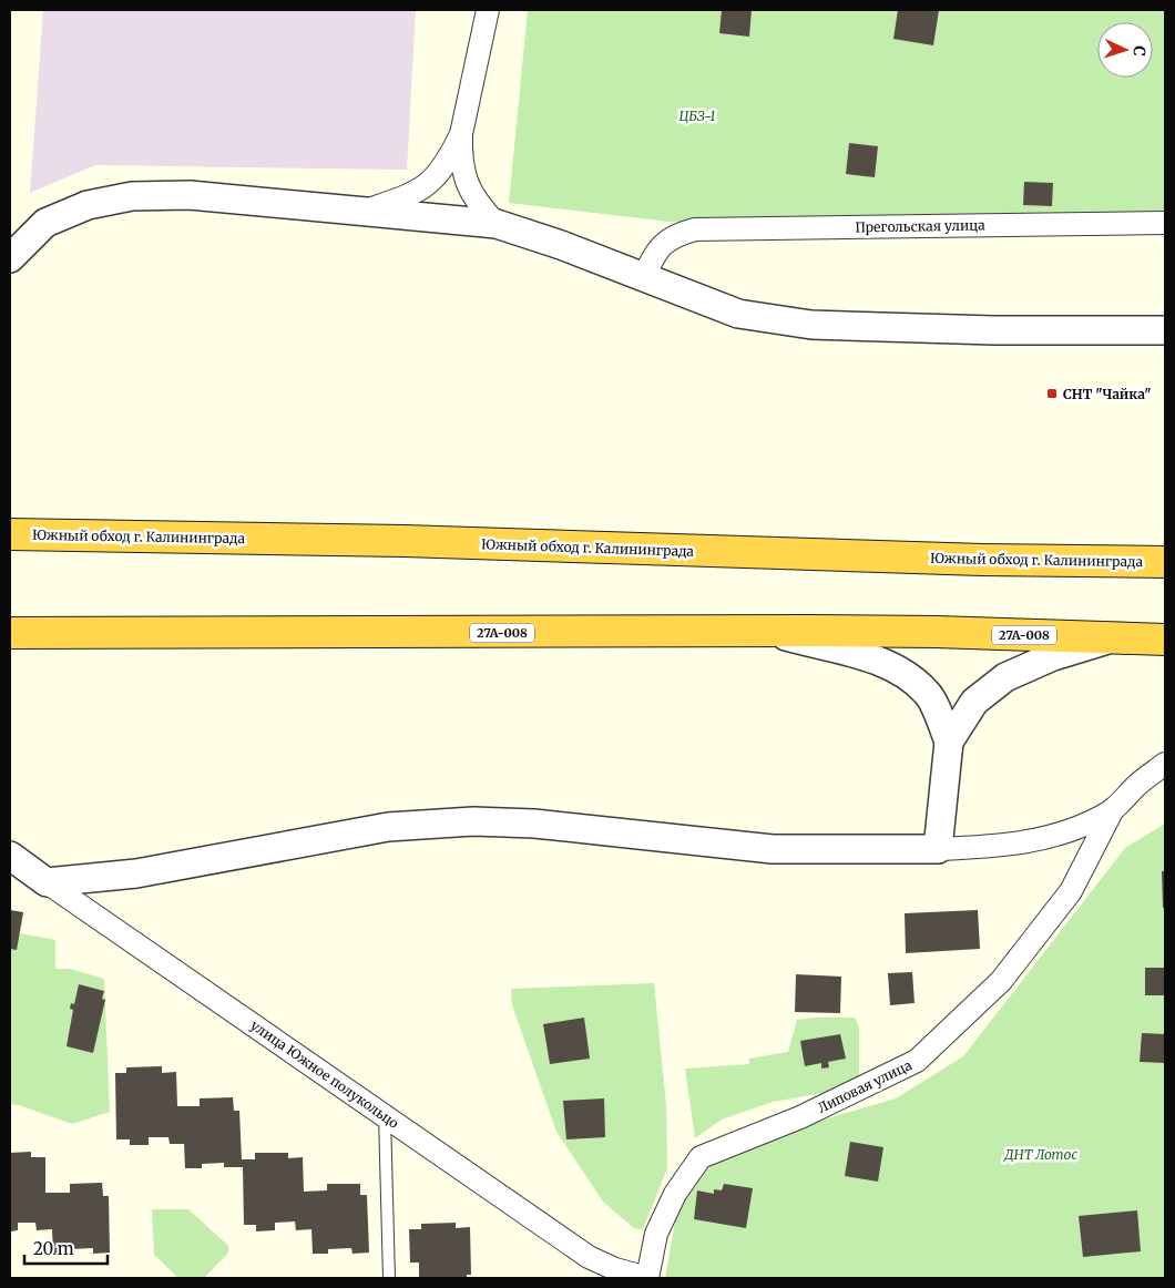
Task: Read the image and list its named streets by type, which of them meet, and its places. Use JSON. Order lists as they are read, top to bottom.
{
  "streets": {
    "highway": ["Южный обход г. Калининграда", "27А-008"],
    "street": ["Прегольская улица", "улица Южное полукольцо", "Липовая улица"]
  },
  "crossings": [
    ["улица Южное полукольцо", "Липовая улица"]
  ],
  "parks": ["ЦБЗ-1", "ДНТ Лотос"],
  "places": {
    "transit": ["СНТ \"Чайка\""]
  },
  "scale_bar": "20 m",
  "north": "right"
}
